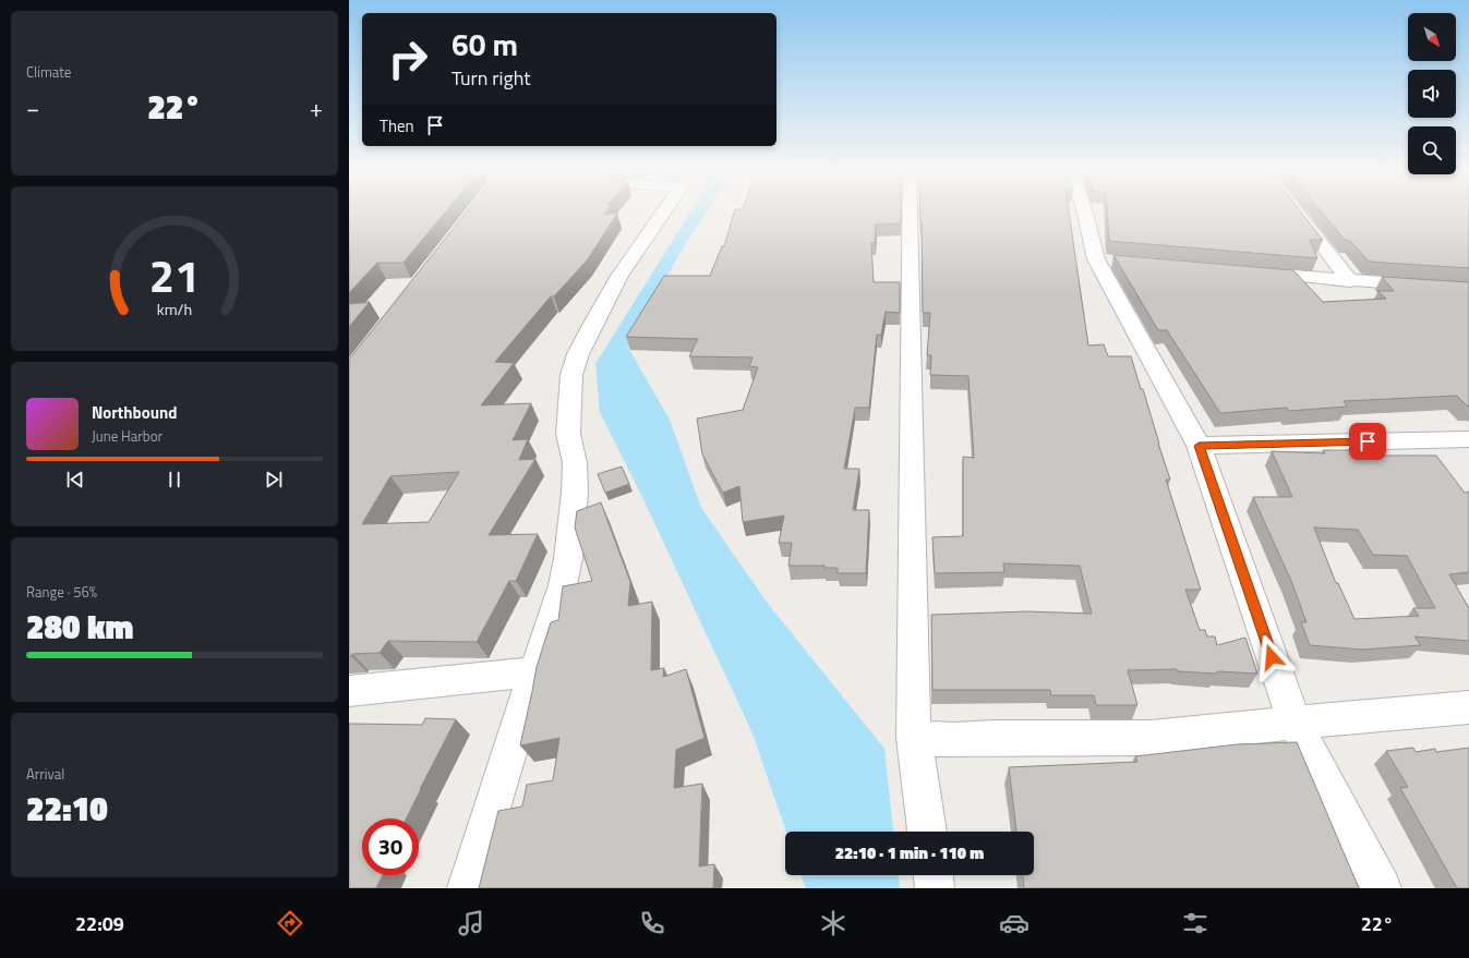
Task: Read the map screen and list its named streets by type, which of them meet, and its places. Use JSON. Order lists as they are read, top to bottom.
{
  "north": "bottom right",
  "page": {
    "tile": [
      "Climate",
      ["Range · 56%", "280 km"],
      ["Arrival", "22:10"]
    ],
    "turn": ["60 m", "Turn right"],
    "heat": ["−", "22°", "+"],
    "then": "Then",
    "song": ["Northbound", "June Harbor"],
    "limit": "30",
    "trip": "22:10 · 1 min · 110 m",
    "tabs": ["22:09", "22°"],
    "gauge": ["21", "km/h"]
  }
}
